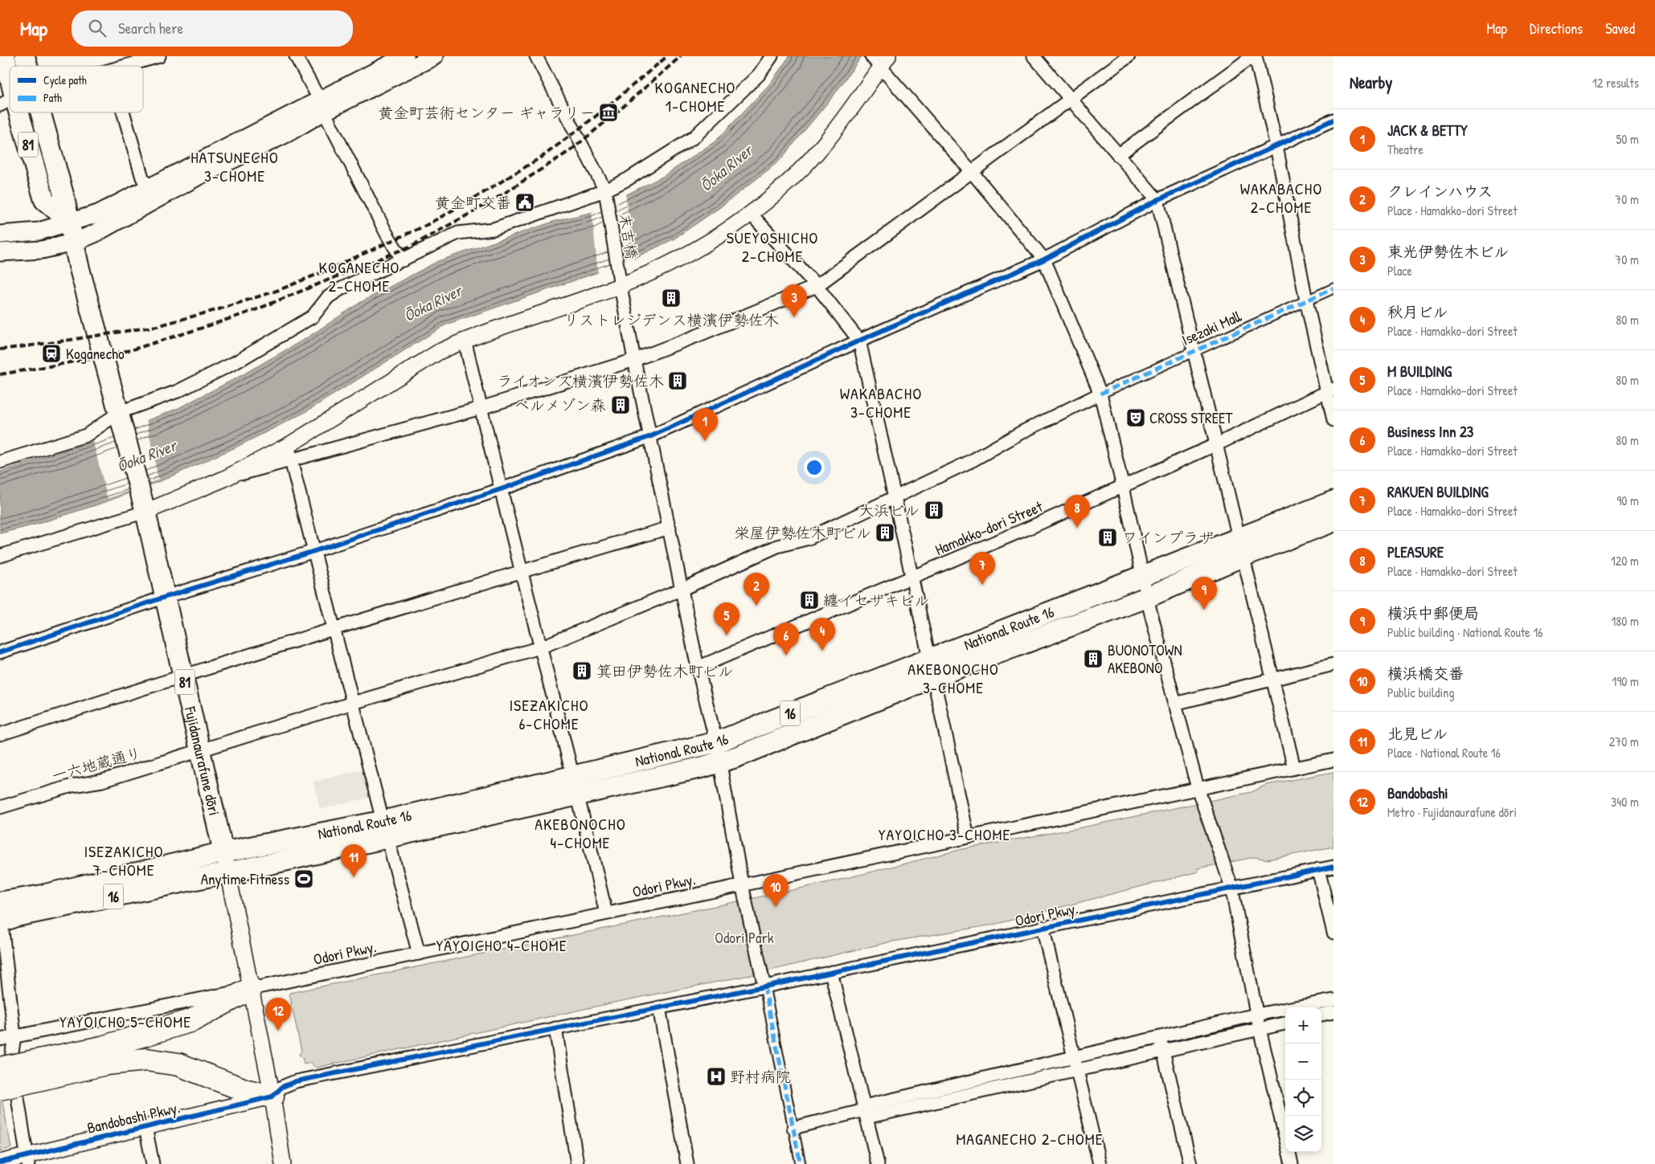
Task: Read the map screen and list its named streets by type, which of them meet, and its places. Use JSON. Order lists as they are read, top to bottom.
{
  "streets": {
    "highway": ["National Route 16", "16"],
    "main road": ["81", "Fujidanaurafune dōri"],
    "street": [
      "末吉橋",
      "Isezaki Mall",
      "Hamakko-dori Street",
      "一六地蔵通り",
      "Odori Pkwy.",
      "Bandobashi Pkwy."
    ]
  },
  "crossings": [
    ["81", "Fujidanaurafune dōri"],
    ["末吉橋", "Hamakko-dori Street"],
    ["末吉橋", "National Route 16"],
    ["末吉橋", "一六地蔵通り"],
    ["末吉橋", "Odori Pkwy."],
    ["Isezaki Mall", "一六地蔵通り"],
    ["National Route 16", "Fujidanaurafune dōri"],
    ["Fujidanaurafune dōri", "一六地蔵通り"],
    ["Fujidanaurafune dōri", "Odori Pkwy."],
    ["Fujidanaurafune dōri", "Bandobashi Pkwy."]
  ],
  "districts": [
    "KOGANECHO 1-CHOME",
    "HATSUNECHO 3-CHOME",
    "WAKABACHO 2-CHOME",
    "SUEYOSHICHO 2-CHOME",
    "KOGANECHO 2-CHOME",
    "WAKABACHO 3-CHOME",
    "AKEBONOCHO 3-CHOME",
    "ISEZAKICHO 6-CHOME",
    "AKEBONOCHO 4-CHOME",
    "YAYOICHO 3-CHOME",
    "ISEZAKICHO 7-CHOME",
    "YAYOICHO 4-CHOME",
    "YAYOICHO 5-CHOME",
    "MAGANECHO 2-CHOME"
  ],
  "water": ["Ōoka River"],
  "parks": ["Odori Park"],
  "places": {
    "museum": ["黄金町芸術センター ギャラリー"],
    "public building": ["黄金町交番"],
    "building": [
      "リストレジデンス横濱伊勢佐木",
      "ライオンズ横濱伊勢佐木",
      "ベルメゾン森",
      "大浜ビル",
      "栄屋伊勢佐木町ビル",
      "ワインプラザ",
      "纏イセザキビル",
      "BUONOTOWN AKEBONO",
      "箕田伊勢佐木町ビル"
    ],
    "station": ["Koganecho"],
    "theatre": ["CROSS STREET"],
    "sports": ["Anytime Fitness"],
    "hospital": ["野村病院"]
  },
  "legend": ["Cycle path", "Path"],
  "page": {
    "header": "Map",
    "search": "Search here",
    "nav": ["Map", "Directions", "Saved"],
    "heading": ["Nearby", "12 results"],
    "list": [
      {
        "mark": "1",
        "name": "JACK & BETTY",
        "note": "Theatre",
        "value": "50 m"
      },
      {
        "mark": "2",
        "name": "クレインハウス",
        "note": "Place · Hamakko-dori Street",
        "value": "70 m"
      },
      {
        "mark": "3",
        "name": "東光伊勢佐木ビル",
        "note": "Place",
        "value": "70 m"
      },
      {
        "mark": "4",
        "name": "秋月ビル",
        "note": "Place · Hamakko-dori Street",
        "value": "80 m"
      },
      {
        "mark": "5",
        "name": "M BUILDING",
        "note": "Place · Hamakko-dori Street",
        "value": "80 m"
      },
      {
        "mark": "6",
        "name": "Business Inn 23",
        "note": "Place · Hamakko-dori Street",
        "value": "80 m"
      },
      {
        "mark": "7",
        "name": "RAKUEN BUILDING",
        "note": "Place · Hamakko-dori Street",
        "value": "90 m"
      },
      {
        "mark": "8",
        "name": "PLEASURE",
        "note": "Place · Hamakko-dori Street",
        "value": "120 m"
      },
      {
        "mark": "9",
        "name": "横浜中郵便局",
        "note": "Public building · National Route 16",
        "value": "180 m"
      },
      {
        "mark": "10",
        "name": "横浜橋交番",
        "note": "Public building",
        "value": "190 m"
      },
      {
        "mark": "11",
        "name": "北見ビル",
        "note": "Place · National Route 16",
        "value": "270 m"
      },
      {
        "mark": "12",
        "name": "Bandobashi",
        "note": "Metro · Fujidanaurafune dōri",
        "value": "340 m"
      }
    ],
    "pins": [
      "3",
      "1",
      "8",
      "7",
      "2",
      "9",
      "5",
      "4",
      "6",
      "11",
      "10",
      "12"
    ],
    "map_buttons": ["+", "−"]
  }
}
